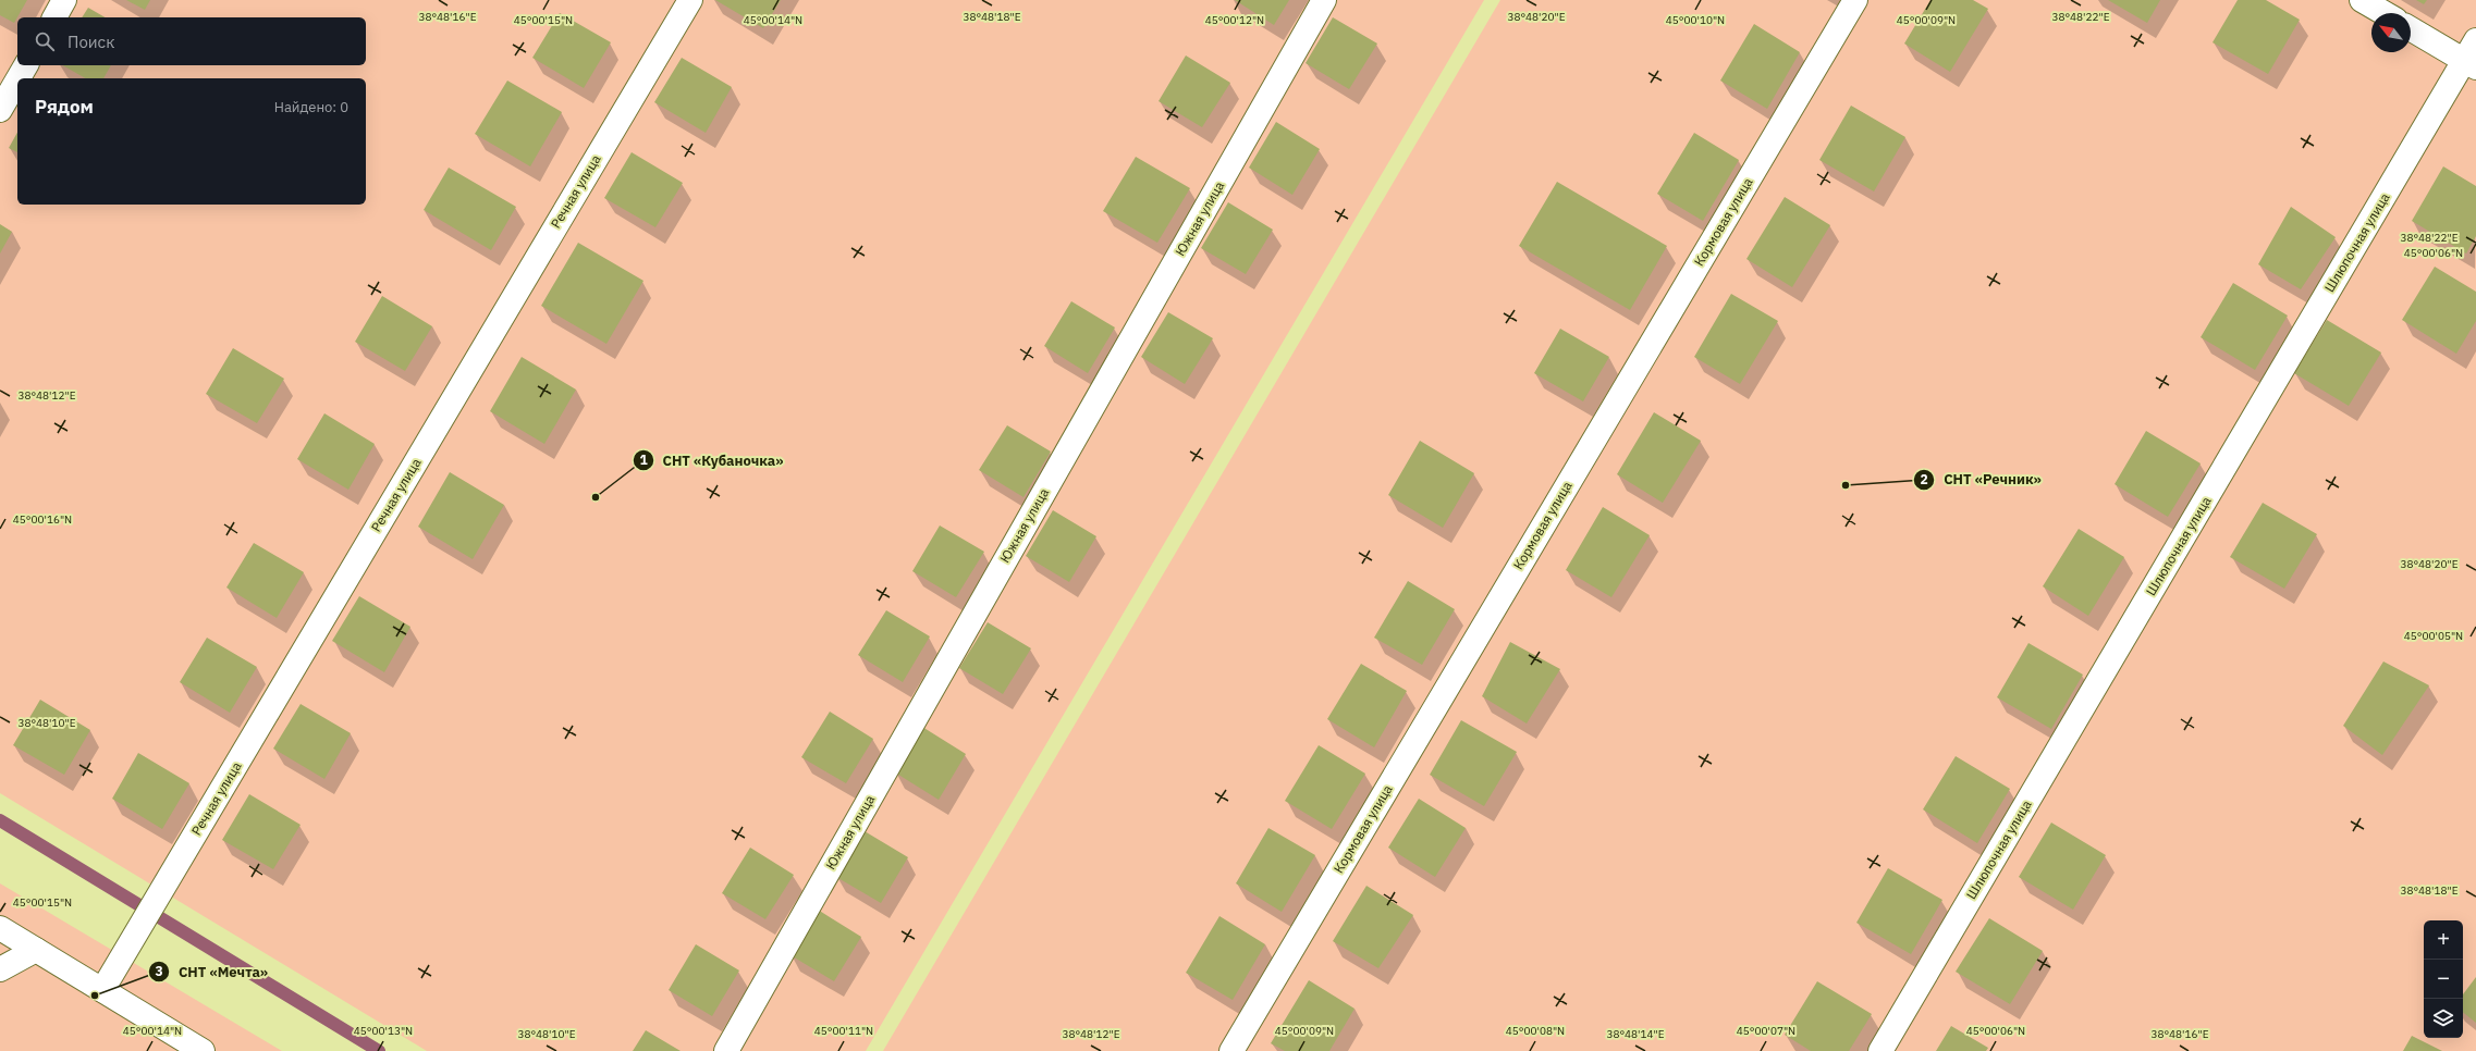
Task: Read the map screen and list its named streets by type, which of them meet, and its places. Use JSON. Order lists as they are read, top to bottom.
{
  "streets": {
    "street": [
      "Речная улица",
      "Южная улица",
      "Кормовая улица",
      "Шлюпочная улица"
    ]
  },
  "places": ["СНТ «Речник»", "СНТ «Кубаночка»", "СНТ «Мечта»"],
  "north": "top left",
  "page": {
    "search": "Поиск",
    "heading": ["Рядом", "Найдено: 0"],
    "map_buttons": ["+", "−"]
  },
  "coordinates": [
    "38°48'20\"E",
    "38°48'22\"E",
    "38°48'16\"E",
    "38°48'18\"E",
    "45°00'15\"N",
    "45°00'14\"N",
    "45°00'12\"N",
    "45°00'10\"N",
    "45°00'09\"N",
    "45°00'06\"N",
    "38°48'12\"E",
    "45°00'16\"N",
    "45°00'05\"N",
    "38°48'10\"E",
    "45°00'13\"N",
    "45°00'11\"N",
    "45°00'08\"N",
    "45°00'07\"N",
    "38°48'14\"E"
  ]
}
